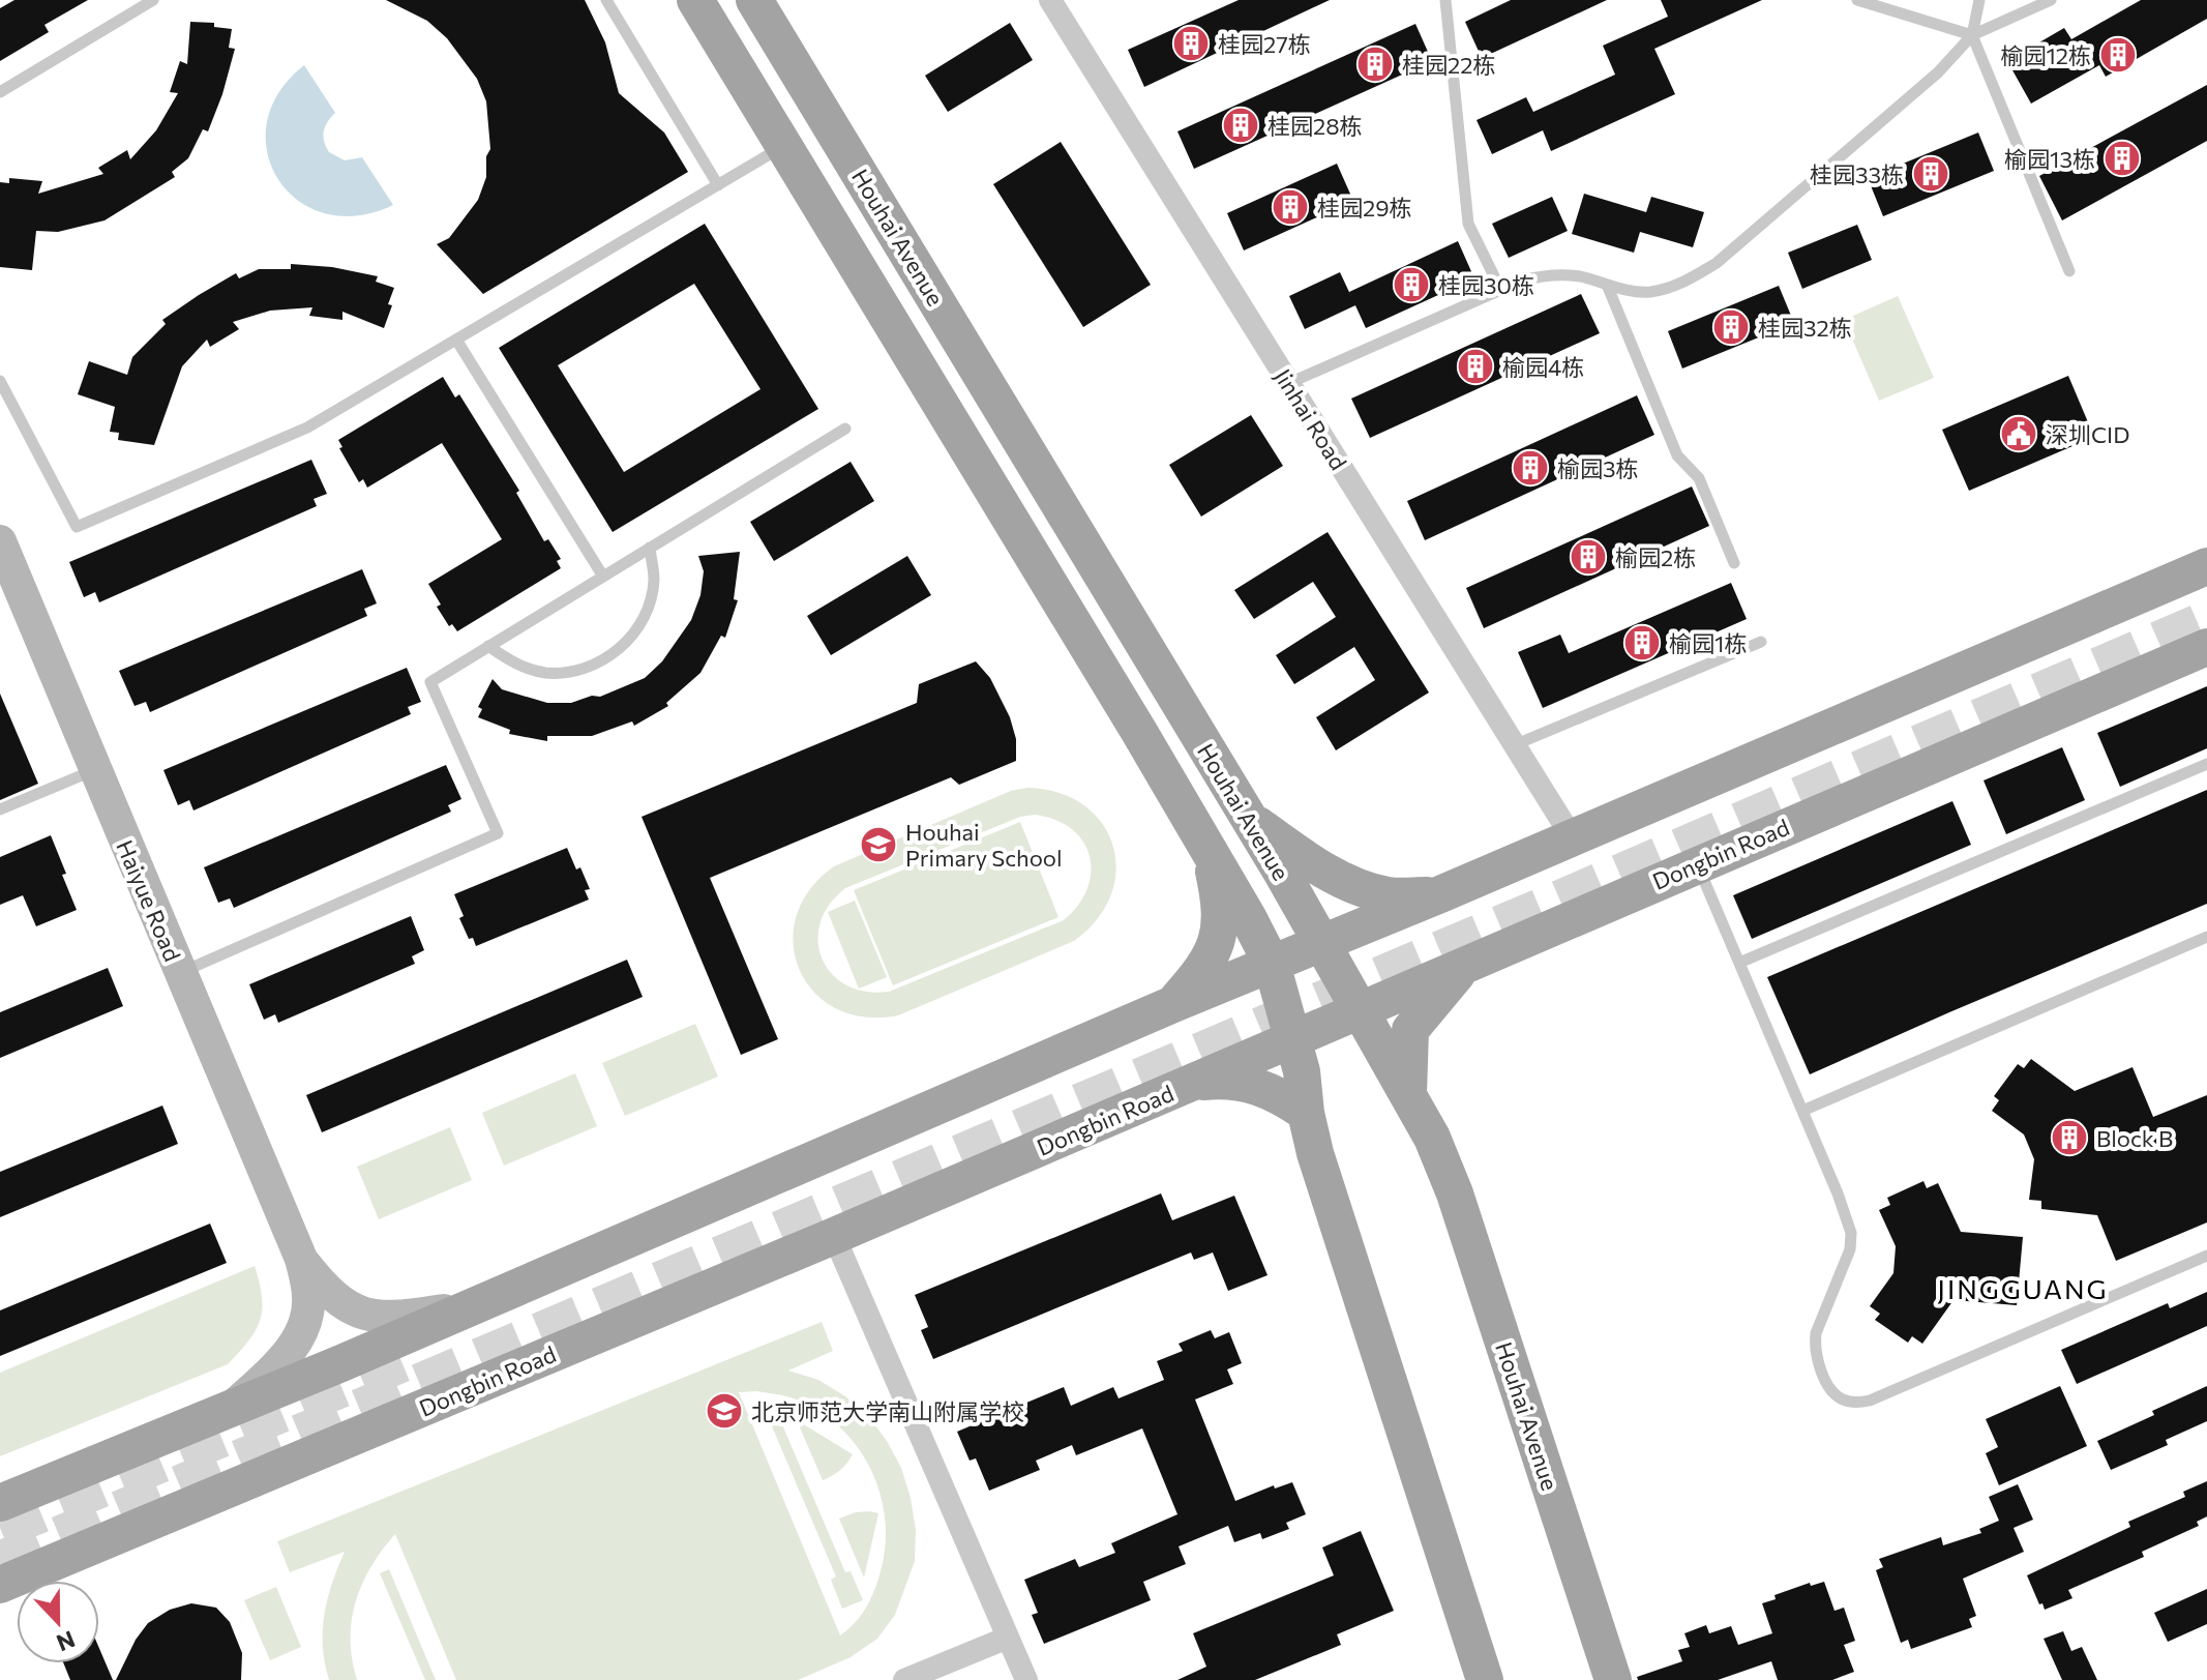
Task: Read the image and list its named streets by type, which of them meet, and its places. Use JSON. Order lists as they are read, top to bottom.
{
  "streets": {
    "main road": ["Houhai Avenue", "Dongbin Road"],
    "street": ["Jinhai Road", "Haiyue Road"]
  },
  "crossings": [
    ["Houhai Avenue", "Dongbin Road"]
  ],
  "districts": ["JINGGUANG"],
  "places": {
    "building": [
      "桂园27栋",
      "榆园12栋",
      "桂园22栋",
      "桂园28栋",
      "榆园13栋",
      "桂园33栋",
      "桂园29栋",
      "桂园30栋",
      "桂园32栋",
      "榆园4栋",
      "榆园3栋",
      "榆园2栋",
      "榆园1栋",
      "Block B"
    ],
    "public building": ["深圳CID"],
    "school or university": ["Houhai Primary School", "北京师范大学南山附属学校"]
  },
  "north": "bottom"
}
